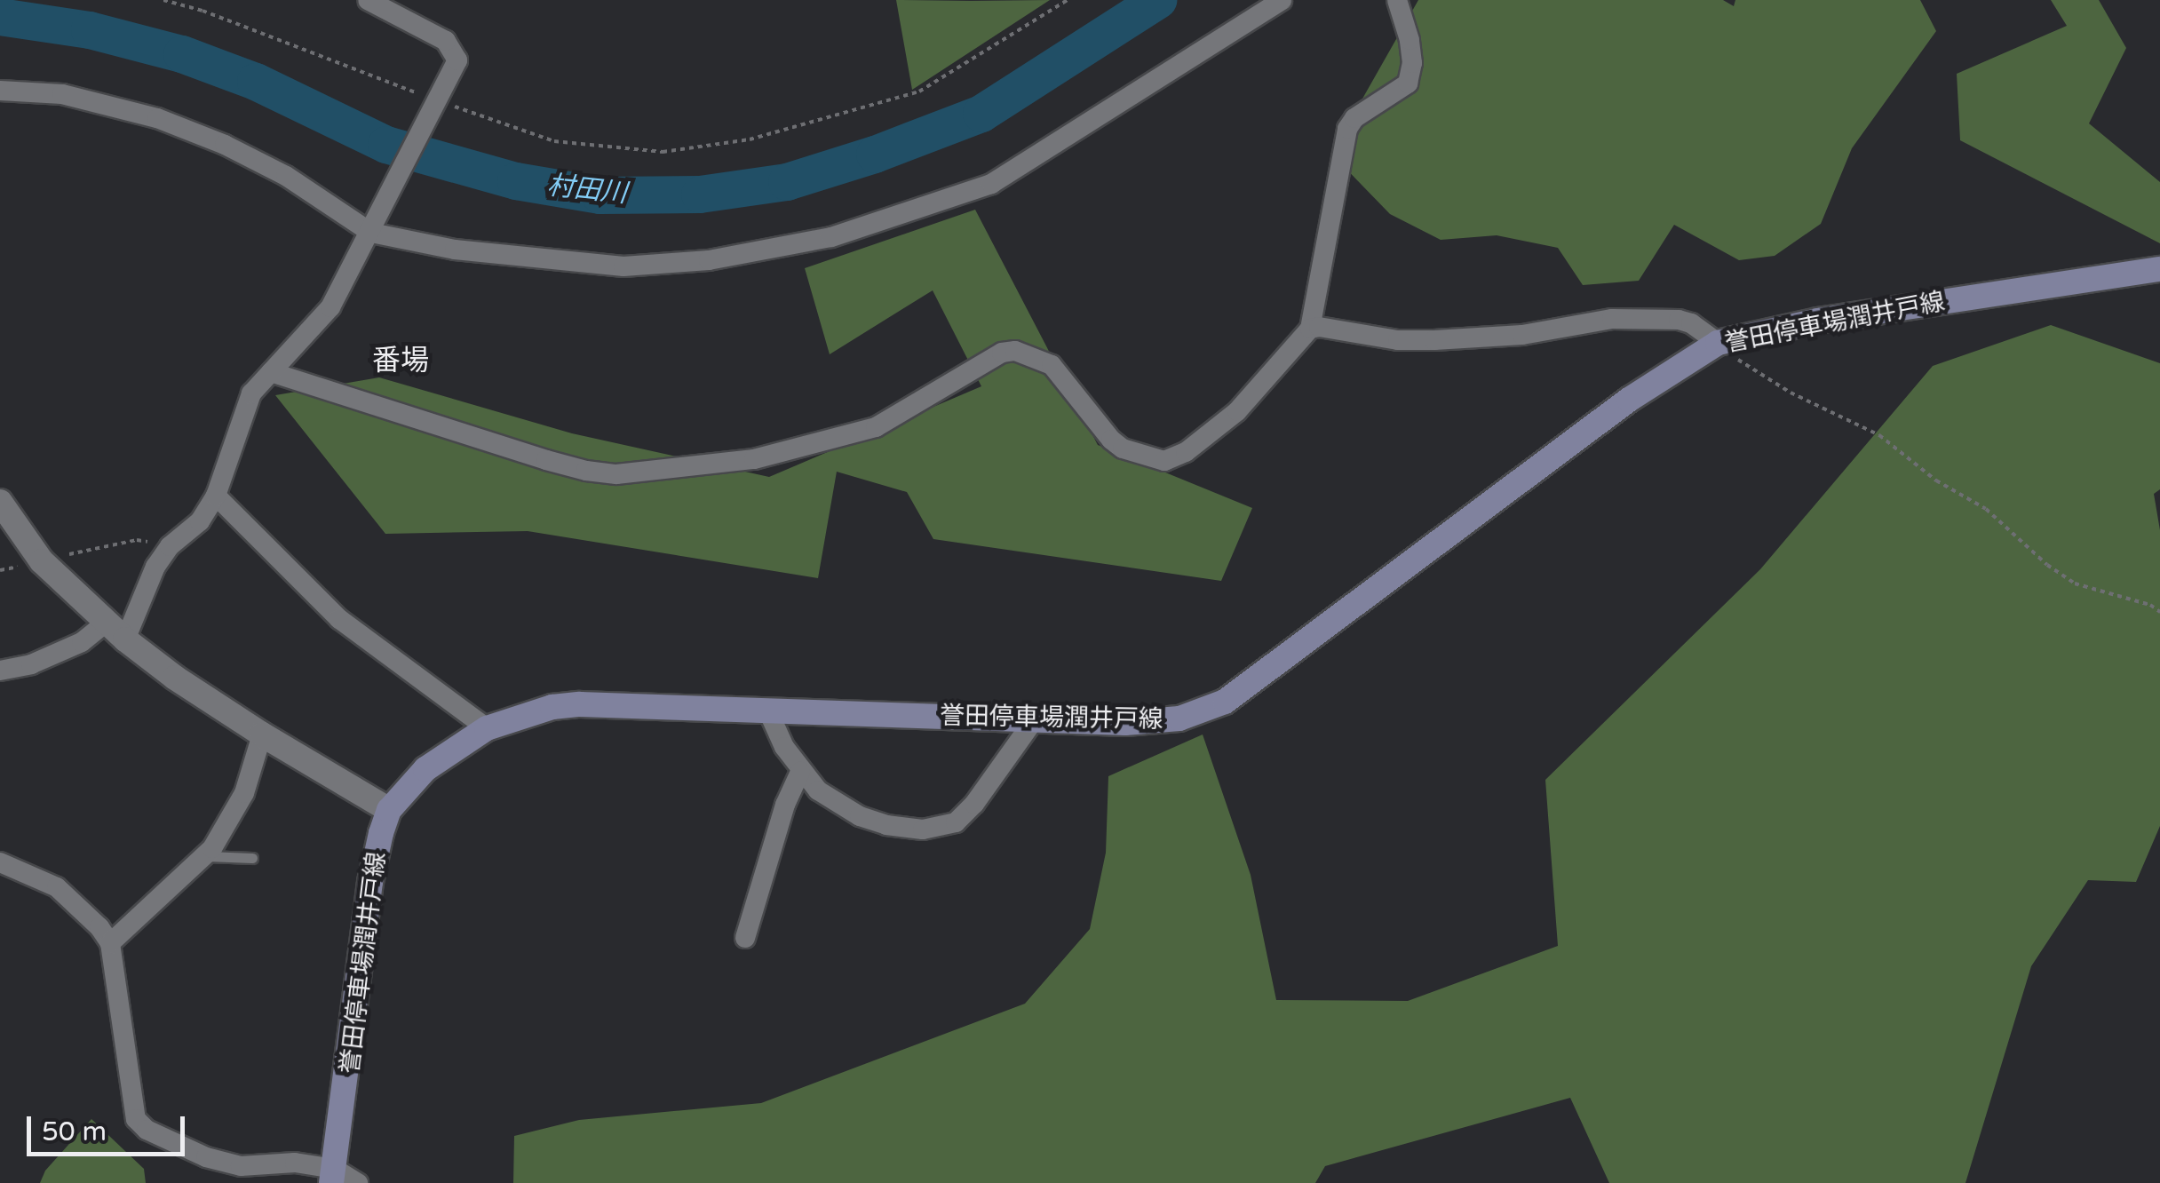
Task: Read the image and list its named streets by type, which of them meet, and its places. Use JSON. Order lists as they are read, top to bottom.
{
  "streets": {
    "main road": ["誉田停車場潤井戸線"]
  },
  "districts": ["番場"],
  "water": ["村田川"],
  "scale_bar": "50 m"
}
